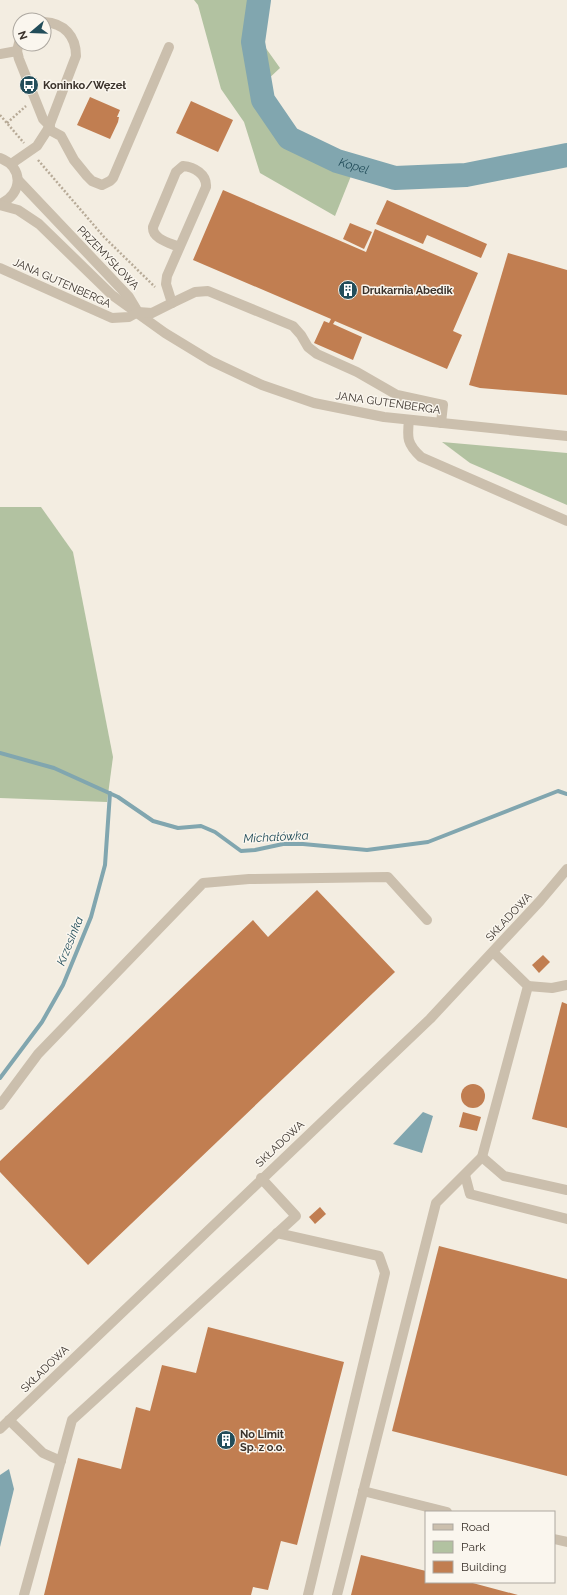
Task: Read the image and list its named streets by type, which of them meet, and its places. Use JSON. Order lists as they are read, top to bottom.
{
  "streets": {
    "street": ["PRZEMYSŁOWA", "JANA GUTENBERGA", "SKŁADOWA"]
  },
  "crossings": [
    ["PRZEMYSŁOWA", "JANA GUTENBERGA"]
  ],
  "water": ["Kopel", "Michałówka", "Krzesinka"],
  "places": {
    "bus stop": ["Koninko/Węzeł"],
    "building": ["Drukarnia Abedik", "No Limit Sp. z o.o."]
  },
  "legend": ["Road", "Park", "Building"],
  "north": "left"
}
